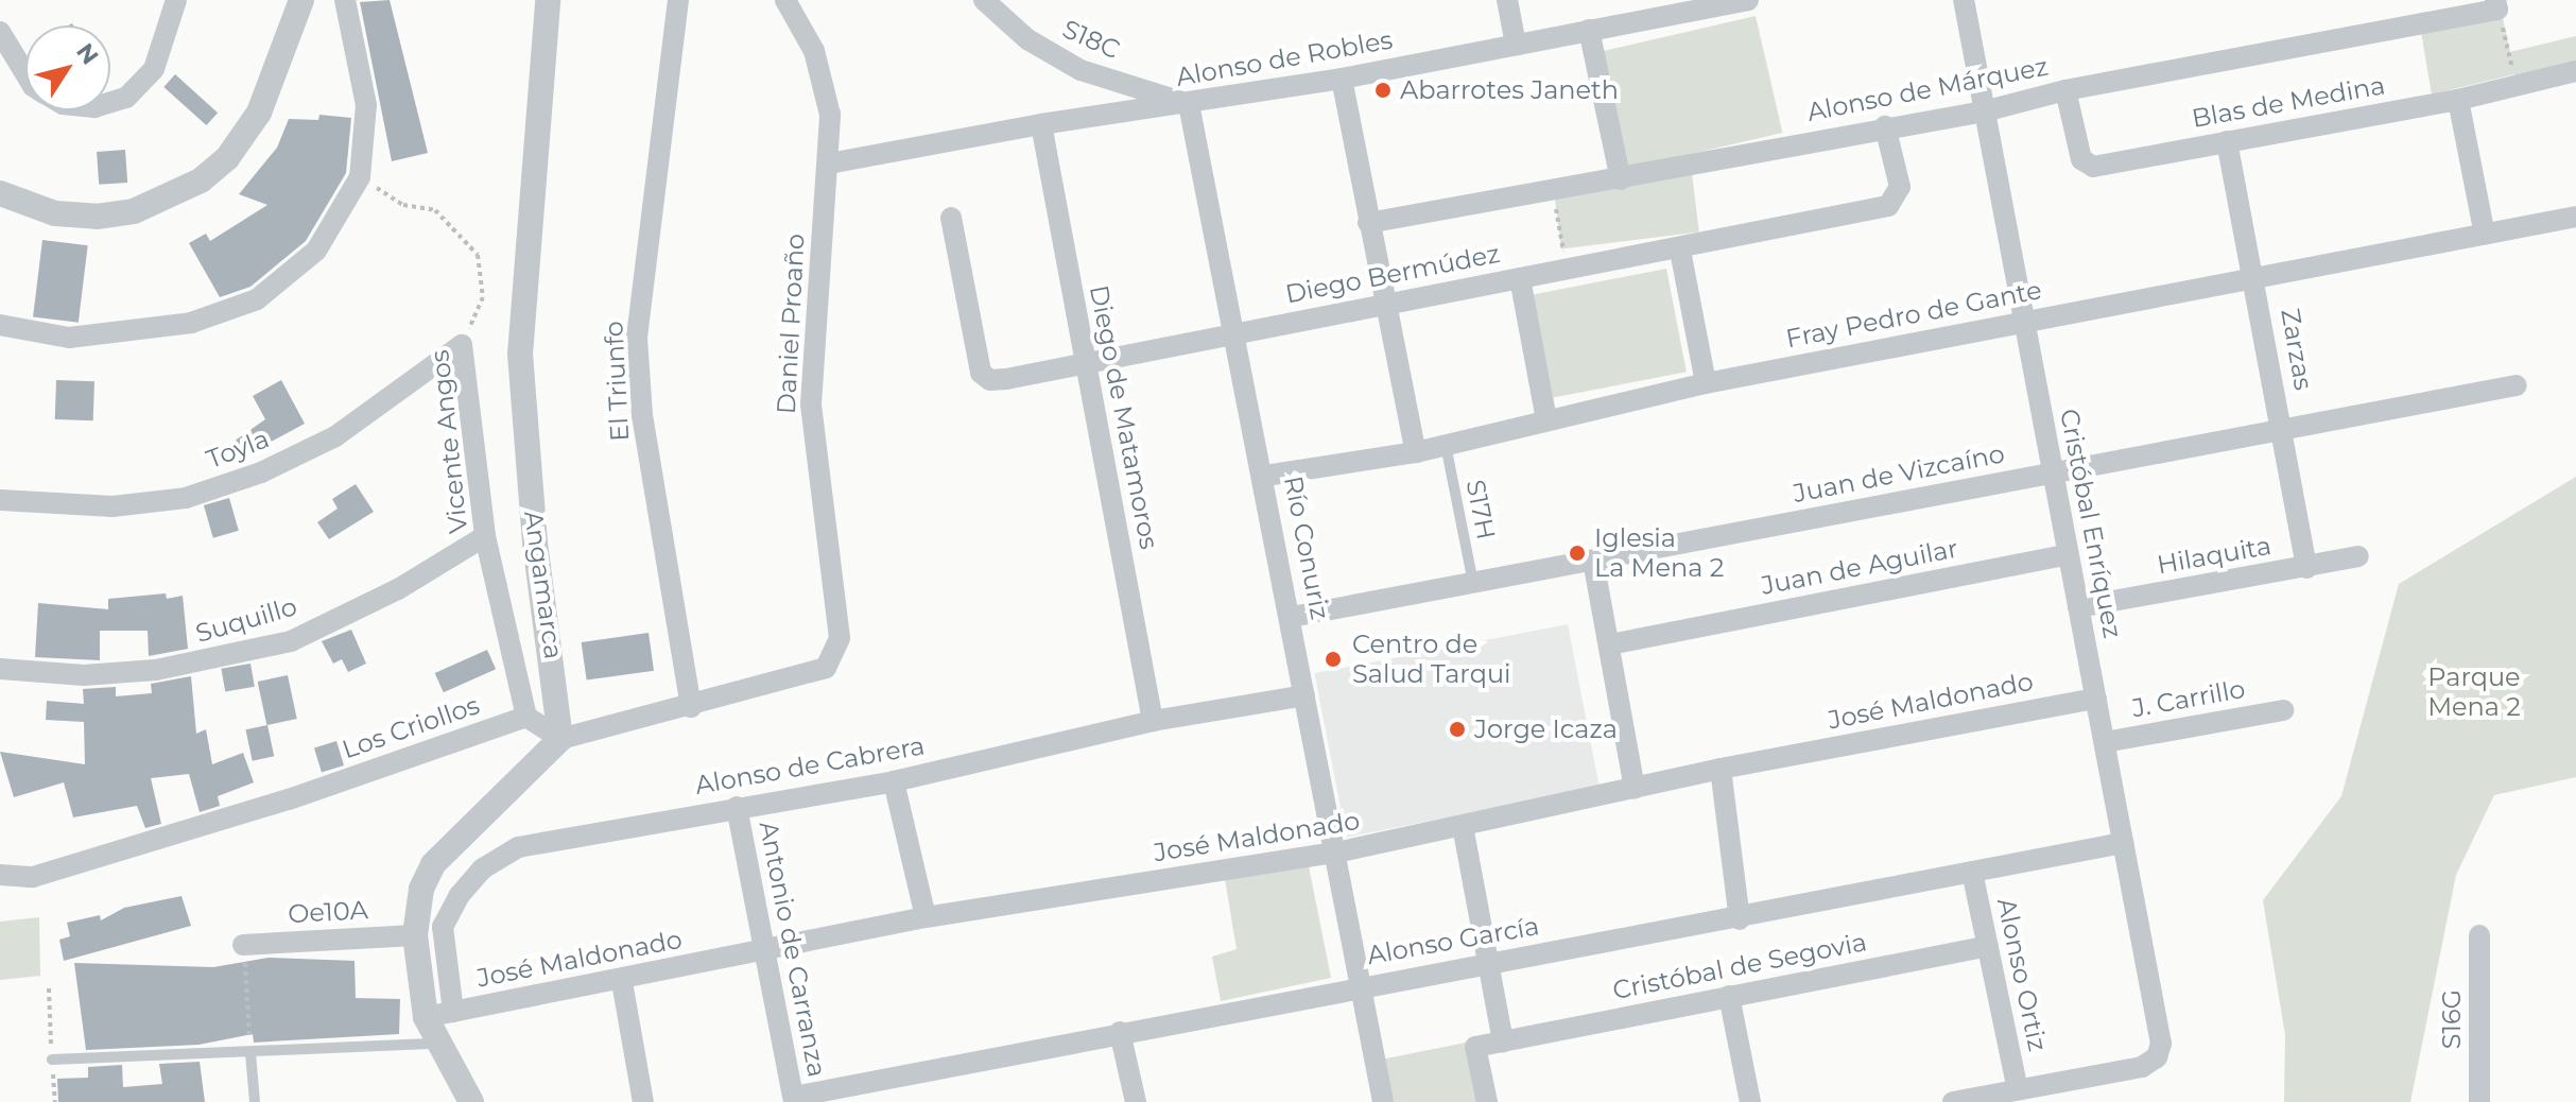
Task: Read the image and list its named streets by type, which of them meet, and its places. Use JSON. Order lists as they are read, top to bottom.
{
  "streets": {
    "street": [
      "S18C",
      "Alonso de Robles",
      "Alonso de Márquez",
      "Blas de Medina",
      "Diego Bermúdez",
      "Fray Pedro de Gante",
      "Daniel Proaño",
      "Zarzas",
      "El Triunfo",
      "Diego de Matamoros",
      "Vicente Angos",
      "Toyla",
      "Juan de Vizcaíno",
      "Cristóbal Enríquez",
      "Río Conuriz",
      "Hilaquita",
      "Juan de Aguilar",
      "Angamarca",
      "Suquillo",
      "J. Carrillo",
      "José Maldonado",
      "Los Criollos",
      "Alonso de Cabrera",
      "Oe10A",
      "Alonso García",
      "Antonio de Carranza",
      "Cristóbal de Segovia",
      "Alonso Ortiz",
      "S16G"
    ],
    "lane": ["S17H"]
  },
  "crossings": [
    ["S18C", "Alonso de Robles"],
    ["S18C", "Río Conuriz"],
    ["Alonso de Robles", "Daniel Proaño"],
    ["Alonso de Robles", "Diego de Matamoros"],
    ["Alonso de Robles", "Río Conuriz"],
    ["Alonso de Márquez", "Blas de Medina"],
    ["Alonso de Márquez", "Diego Bermúdez"],
    ["Alonso de Márquez", "Cristóbal Enríquez"],
    ["Blas de Medina", "Zarzas"],
    ["Diego Bermúdez", "Diego de Matamoros"],
    ["Diego Bermúdez", "Río Conuriz"],
    ["Fray Pedro de Gante", "Zarzas"],
    ["Fray Pedro de Gante", "S17H"],
    ["Fray Pedro de Gante", "Cristóbal Enríquez"],
    ["Fray Pedro de Gante", "Río Conuriz"],
    ["Daniel Proaño", "El Triunfo"],
    ["Zarzas", "Juan de Vizcaíno"],
    ["Zarzas", "Hilaquita"],
    ["Diego de Matamoros", "Alonso de Cabrera"],
    ["Vicente Angos", "Toyla"],
    ["Vicente Angos", "Suquillo"],
    ["Vicente Angos", "Los Criollos"],
    ["Juan de Vizcaíno", "S17H"],
    ["Juan de Vizcaíno", "Cristóbal Enríquez"],
    ["Juan de Vizcaíno", "Río Conuriz"],
    ["Cristóbal Enríquez", "Hilaquita"],
    ["Cristóbal Enríquez", "Juan de Aguilar"],
    ["Cristóbal Enríquez", "J. Carrillo"],
    ["Cristóbal Enríquez", "José Maldonado"],
    ["Cristóbal Enríquez", "Alonso García"],
    ["Cristóbal Enríquez", "Alonso Ortiz"],
    ["Río Conuriz", "José Maldonado"],
    ["Río Conuriz", "Alonso de Cabrera"],
    ["Río Conuriz", "Alonso García"],
    ["José Maldonado", "Alonso de Cabrera"],
    ["José Maldonado", "Antonio de Carranza"],
    ["Alonso de Cabrera", "Antonio de Carranza"],
    ["Alonso García", "Antonio de Carranza"],
    ["Alonso García", "Alonso Ortiz"],
    ["Cristóbal de Segovia", "Alonso Ortiz"]
  ],
  "parks": ["Parque Mena 2"],
  "places": [
    "Abarrotes Janeth",
    "Iglesia La Mena 2",
    "Centro de Salud Tarqui",
    "Jorge Icaza"
  ],
  "north": "top right"
}
